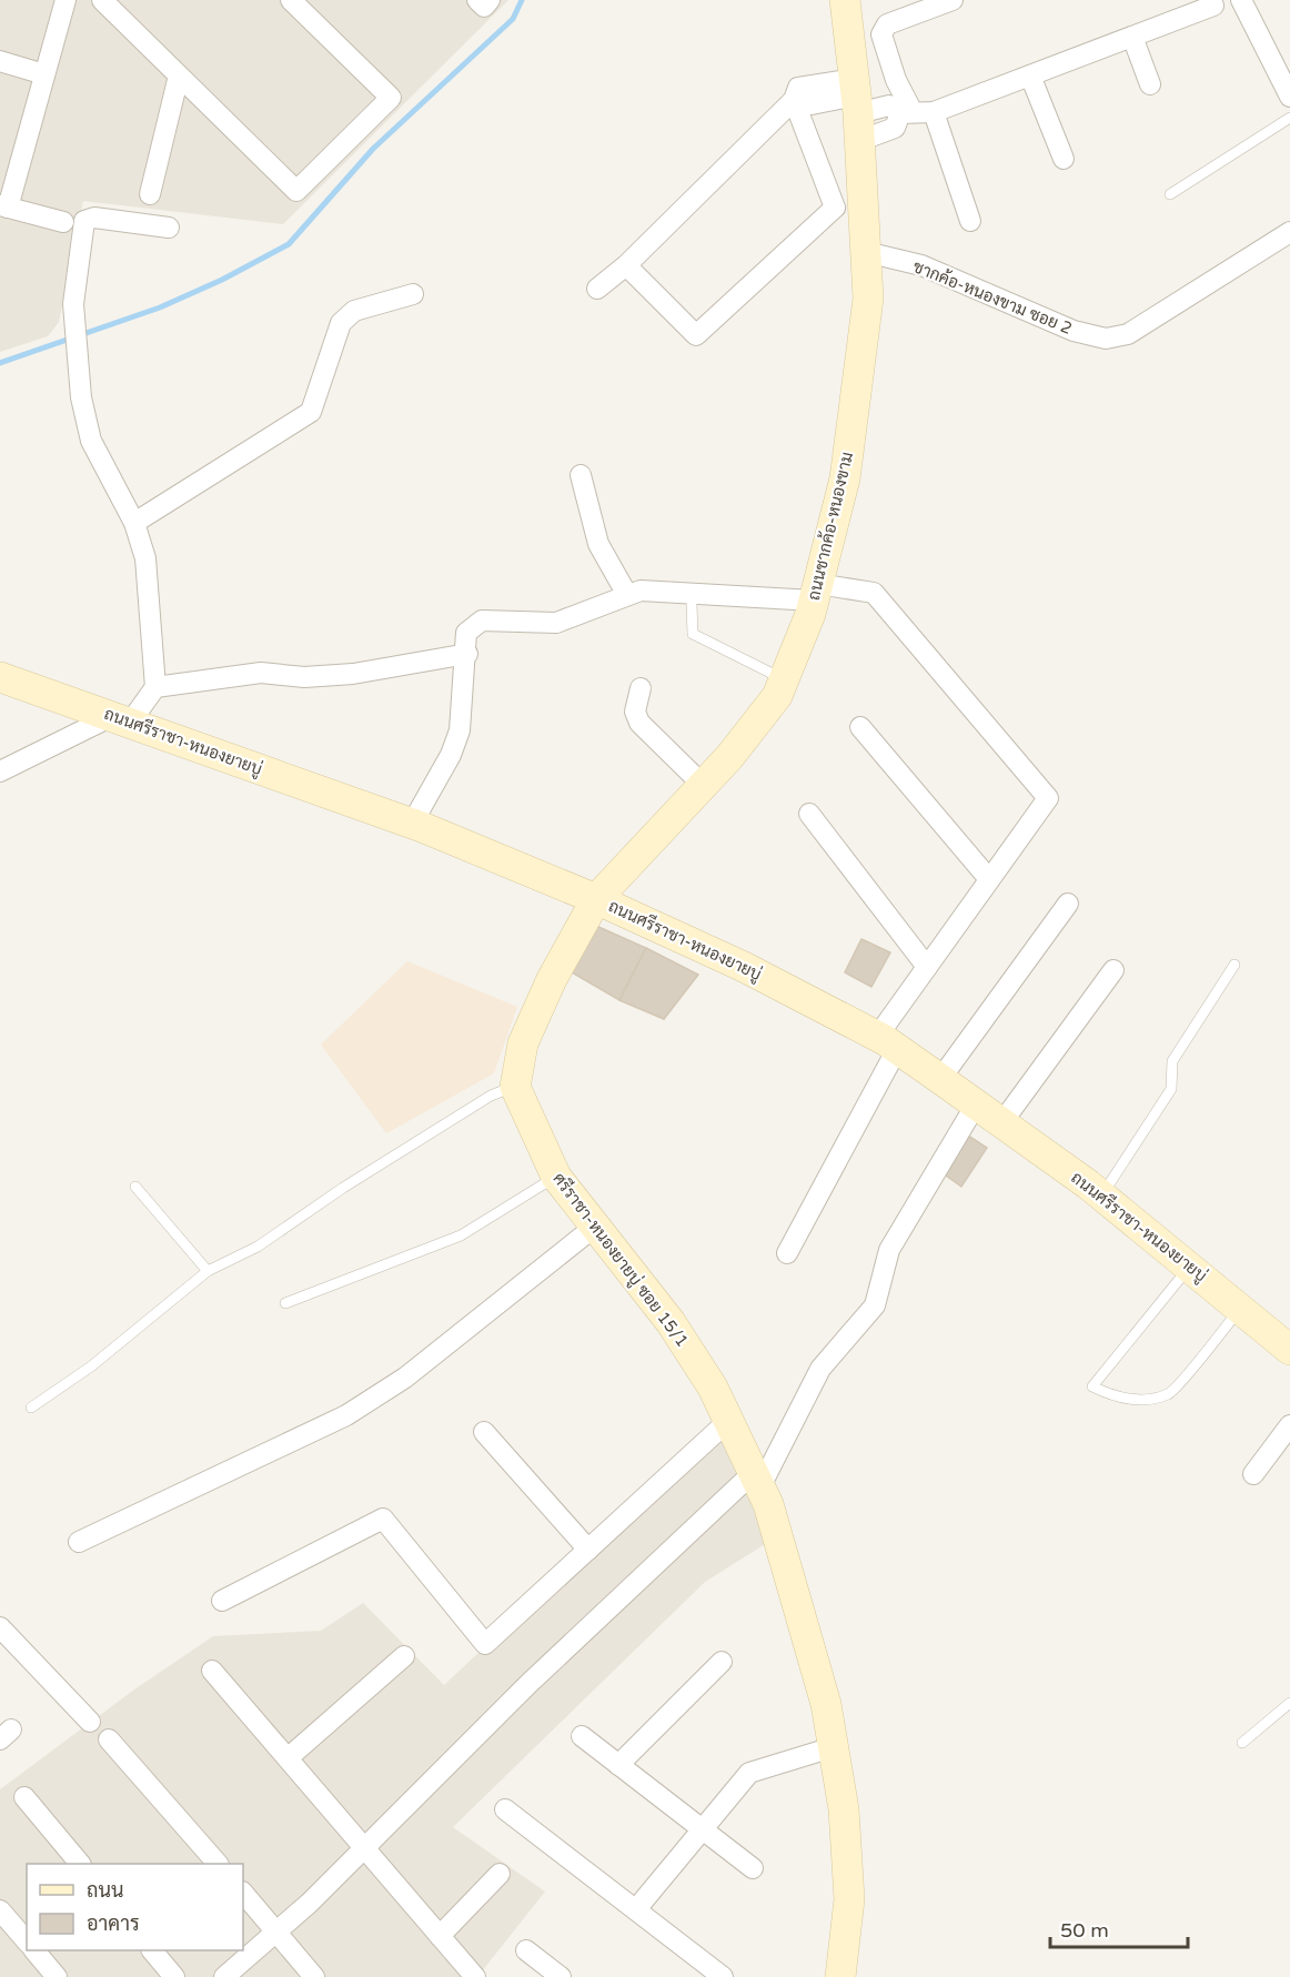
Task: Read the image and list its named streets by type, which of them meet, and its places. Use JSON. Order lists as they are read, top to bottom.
{
  "streets": {
    "street": [
      "ชากค้อ-หนองขาม ซอย 2",
      "ถนนชากค้อ-หนองขาม",
      "ถนนศรีราชา-หนองยายบู่",
      "ศรีราชา-หนองยายบู่ ซอย 15/1"
    ]
  },
  "crossings": [
    ["ชากค้อ-หนองขาม ซอย 2", "ถนนชากค้อ-หนองขาม"],
    ["ถนนชากค้อ-หนองขาม", "ถนนศรีราชา-หนองยายบู่"]
  ],
  "legend": ["ถนน", "อาคาร"],
  "scale_bar": "50 m"
}
